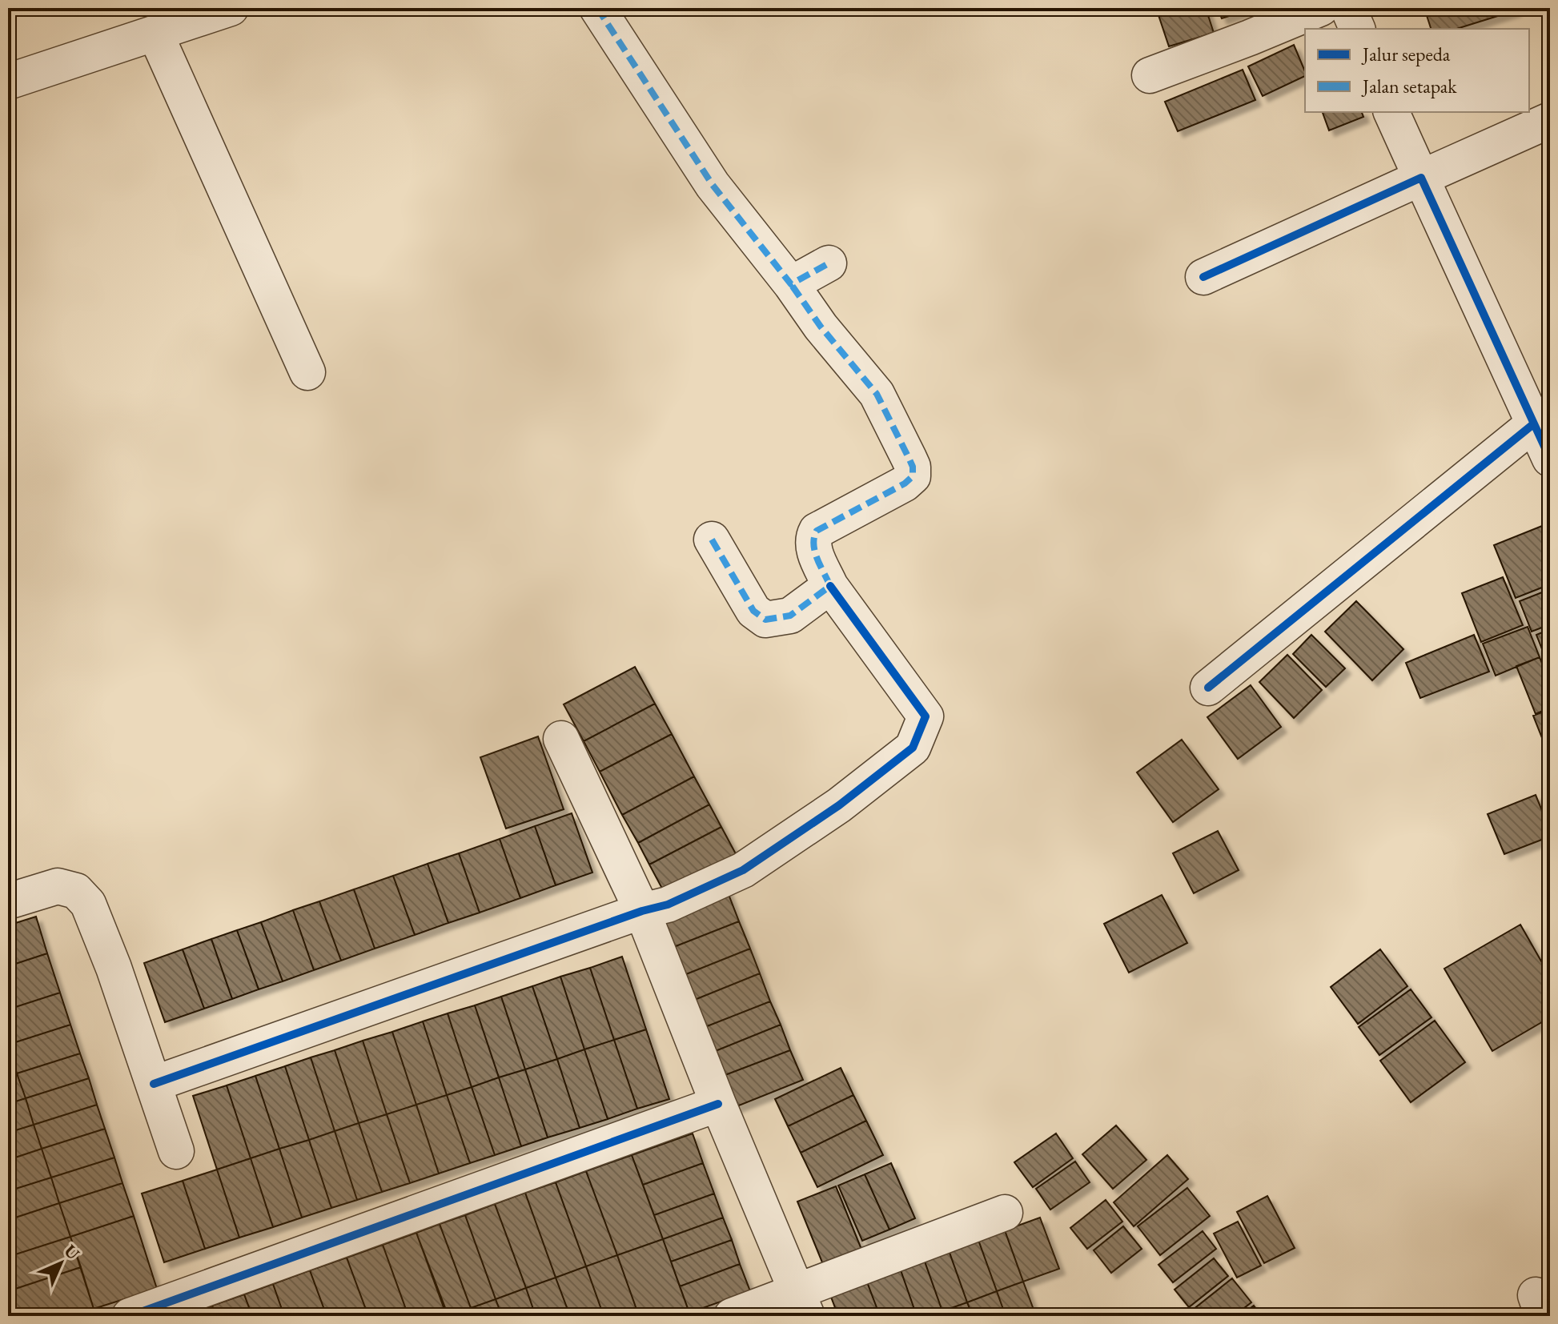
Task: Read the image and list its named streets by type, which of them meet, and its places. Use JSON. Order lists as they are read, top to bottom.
{
  "legend": ["Jalur sepeda", "Jalan setapak"],
  "north": "top right"
}
